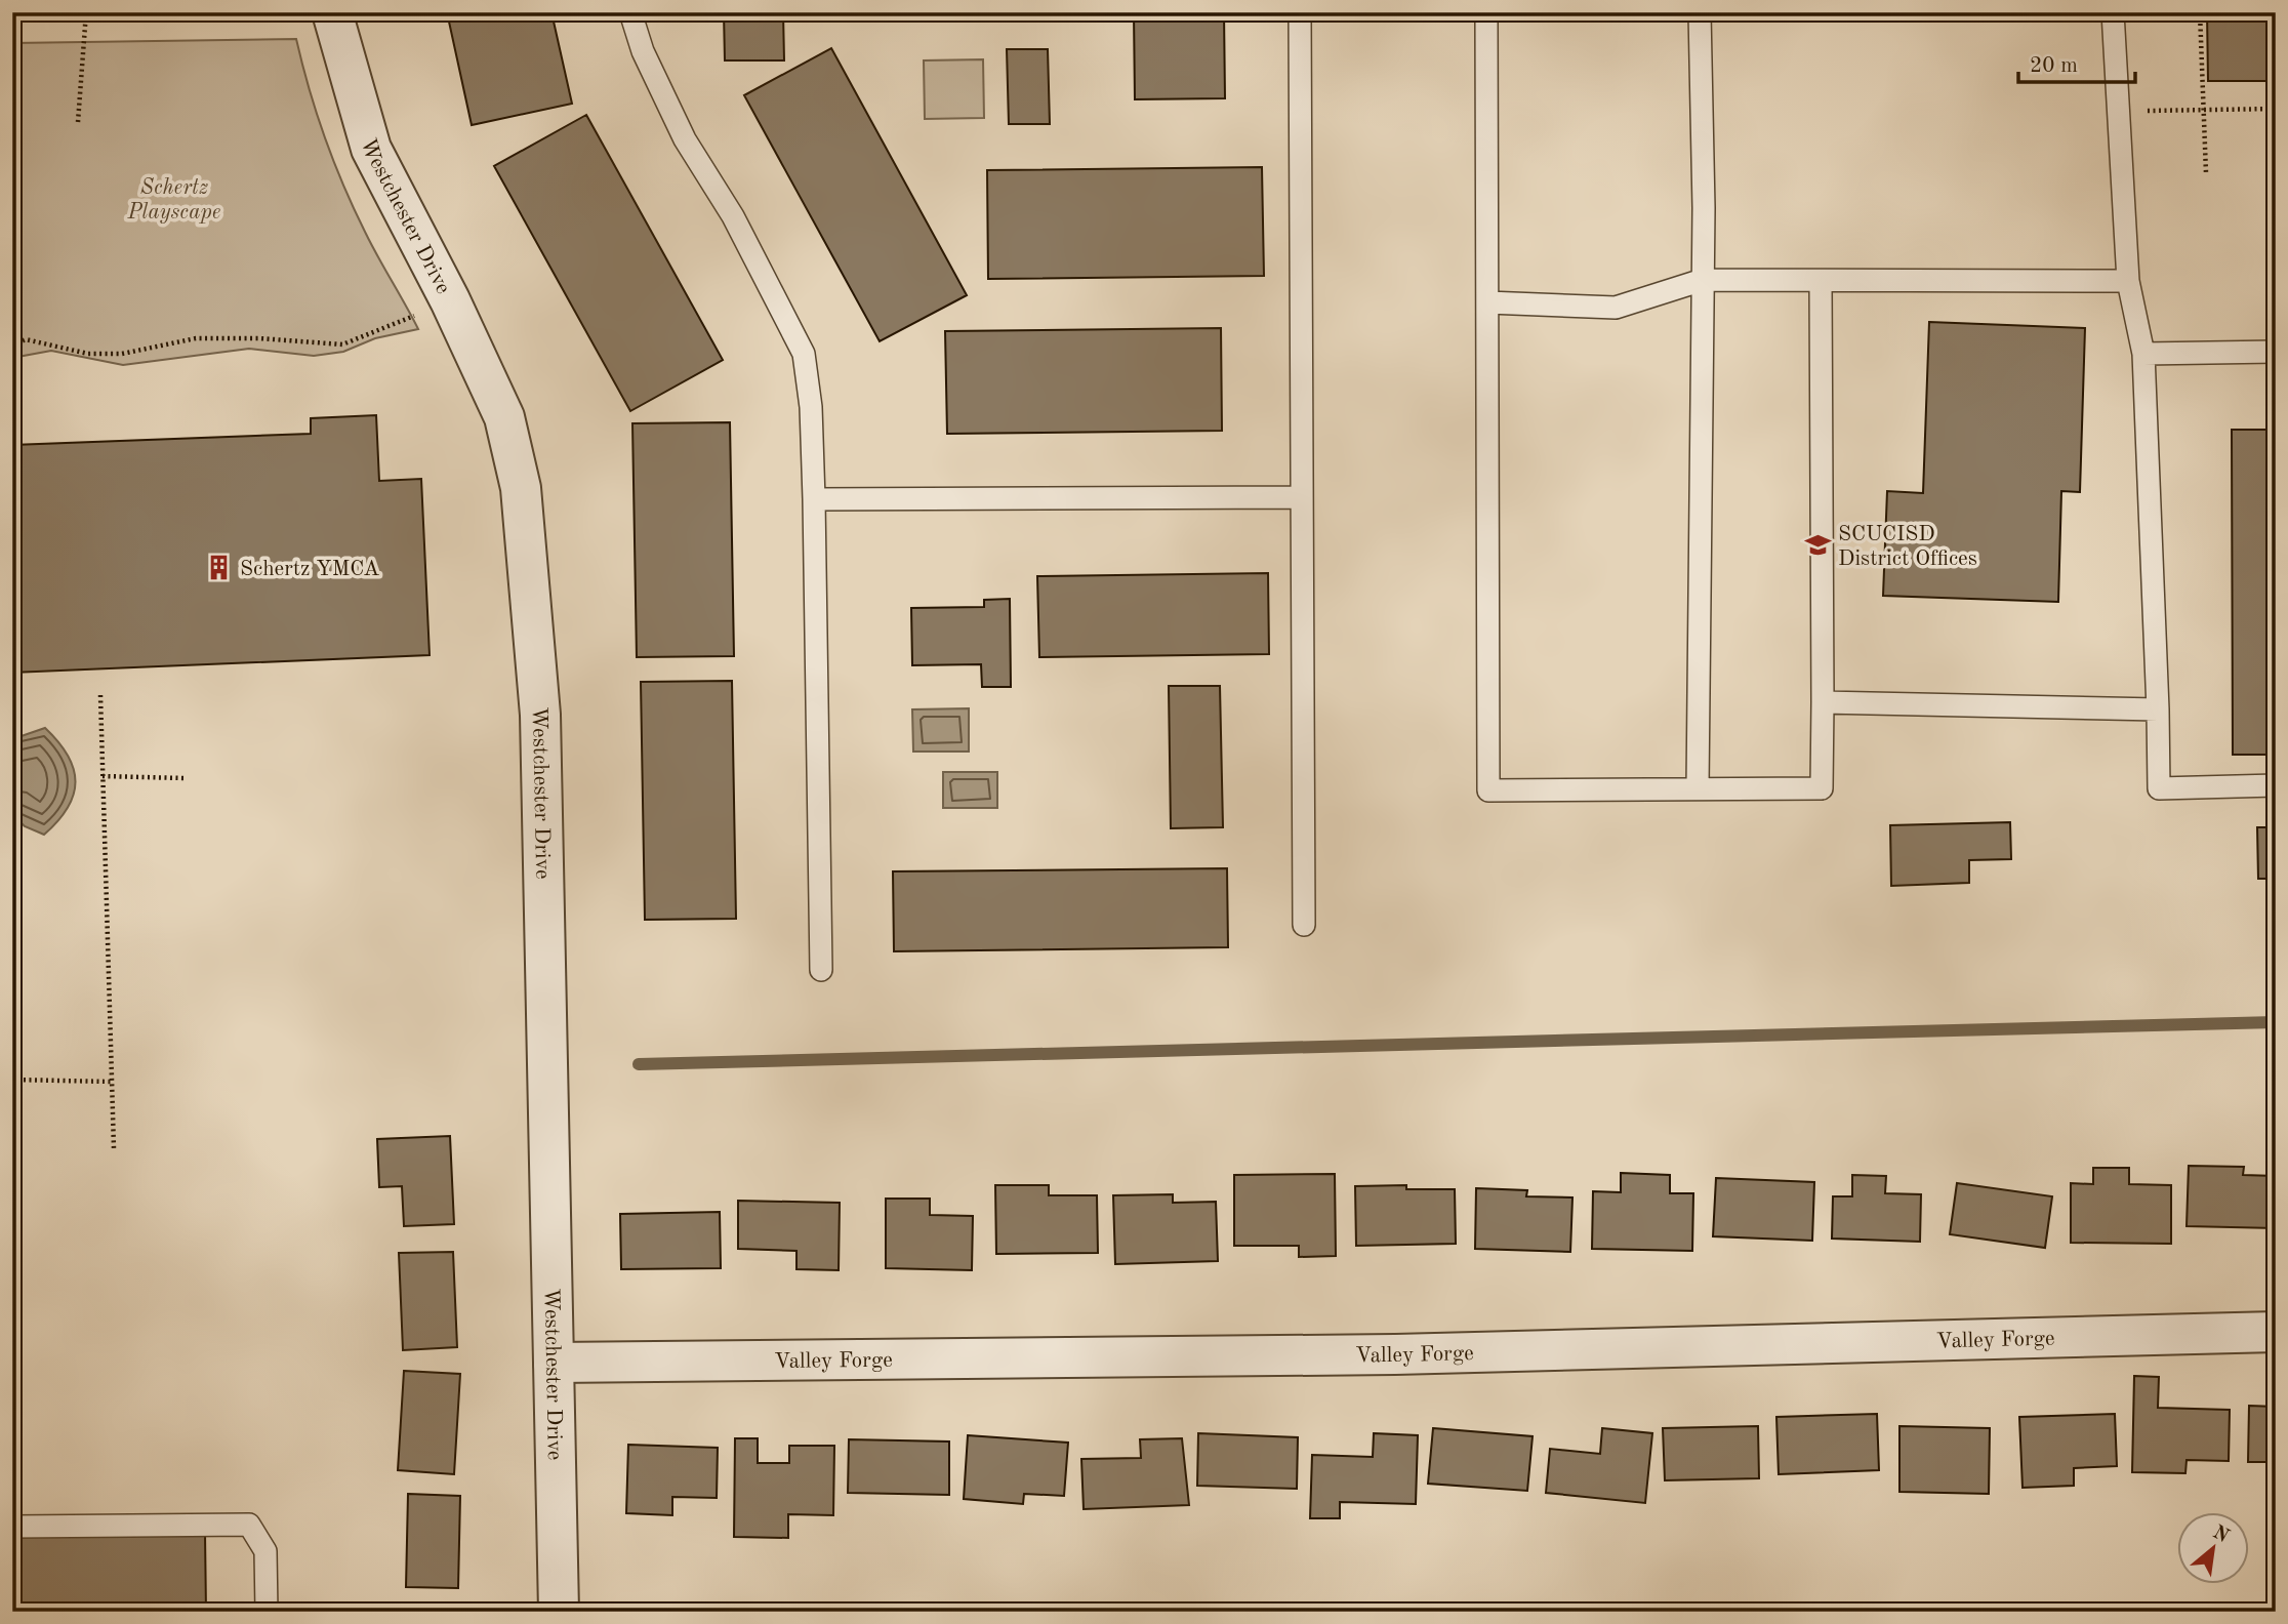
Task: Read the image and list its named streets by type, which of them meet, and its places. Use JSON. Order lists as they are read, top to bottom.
{
  "streets": {
    "street": ["Westchester Drive", "Valley Forge"]
  },
  "crossings": [
    ["Westchester Drive", "Valley Forge"]
  ],
  "parks": ["Schertz Playscape"],
  "places": {
    "school or university": ["SCUCISD District Offices"],
    "building": ["Schertz YMCA"]
  },
  "scale_bar": "20 m",
  "north": "top right"
}
